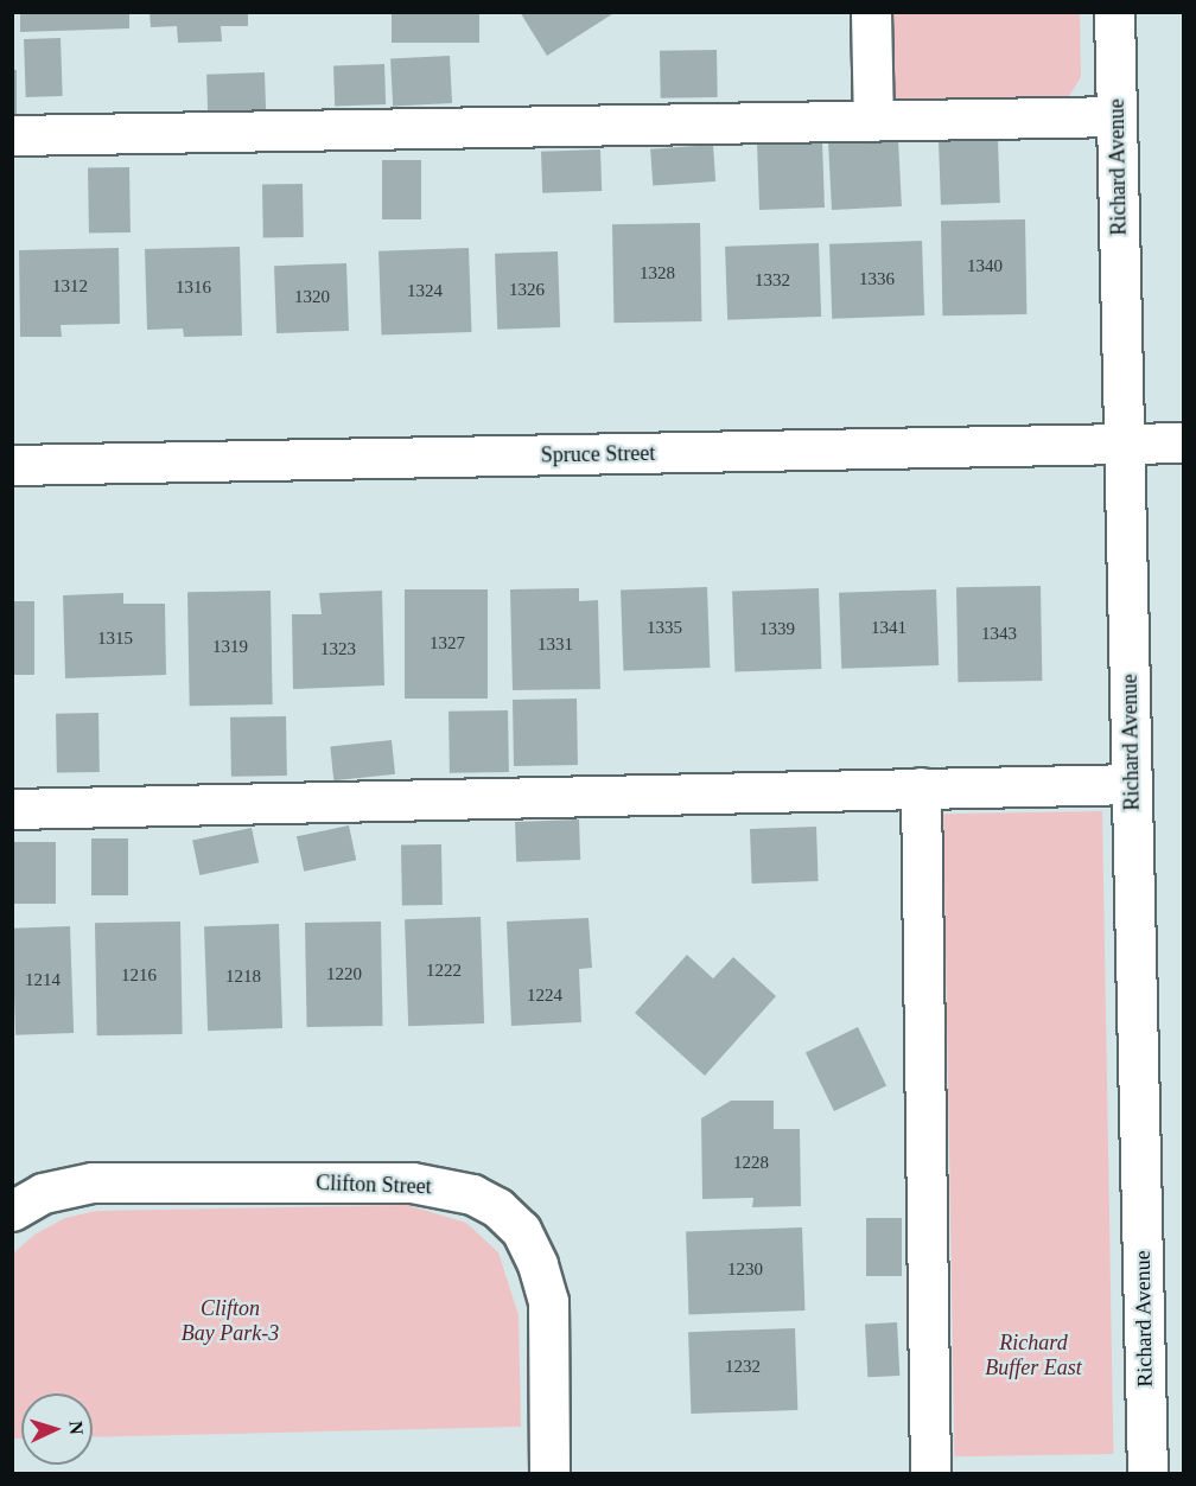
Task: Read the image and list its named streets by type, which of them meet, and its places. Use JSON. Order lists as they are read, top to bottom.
{
  "streets": {
    "street": ["Richard Avenue", "Spruce Street", "Clifton Street"]
  },
  "crossings": [
    ["Richard Avenue", "Spruce Street"]
  ],
  "parks": ["Clifton Bay Park-3", "Richard Buffer East"],
  "house_numbers": [
    "1340",
    "1328",
    "1336",
    "1332",
    "1312",
    "1316",
    "1326",
    "1324",
    "1320",
    "1335",
    "1341",
    "1339",
    "1343",
    "1315",
    "1327",
    "1331",
    "1319",
    "1323",
    "1222",
    "1220",
    "1216",
    "1218",
    "1214",
    "1224",
    "1228",
    "1230",
    "1232"
  ],
  "north": "right"
}
